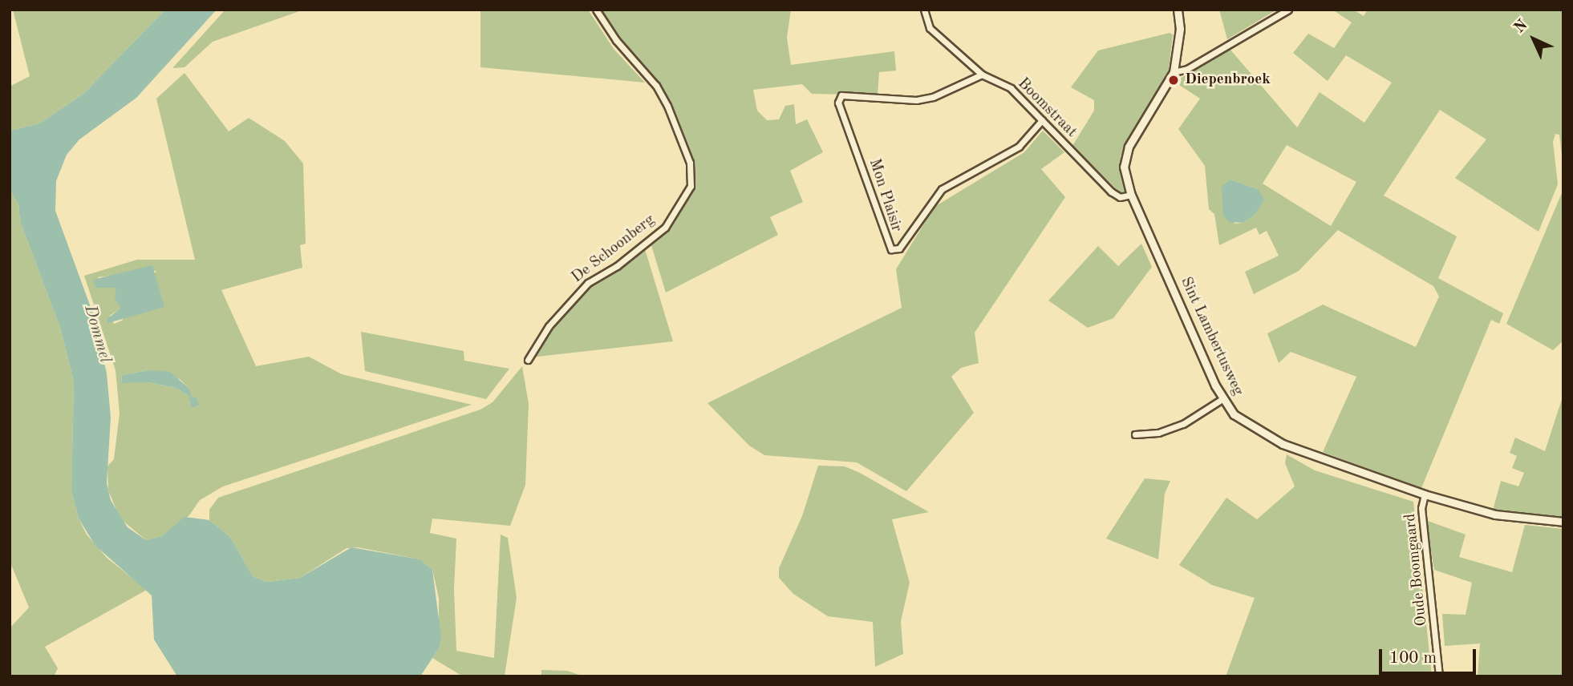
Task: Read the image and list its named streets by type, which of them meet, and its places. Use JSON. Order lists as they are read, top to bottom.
{
  "streets": {
    "street": [
      "Boomstraat",
      "Mon Plaisir",
      "De Schoonberg",
      "Sint Lambertusweg",
      "Oude Boomgaard"
    ]
  },
  "crossings": [
    ["Boomstraat", "Mon Plaisir"],
    ["Boomstraat", "Sint Lambertusweg"],
    ["Sint Lambertusweg", "Oude Boomgaard"]
  ],
  "water": ["Dommel"],
  "places": ["Diepenbroek"],
  "scale_bar": "100 m",
  "north": "top left"
}
